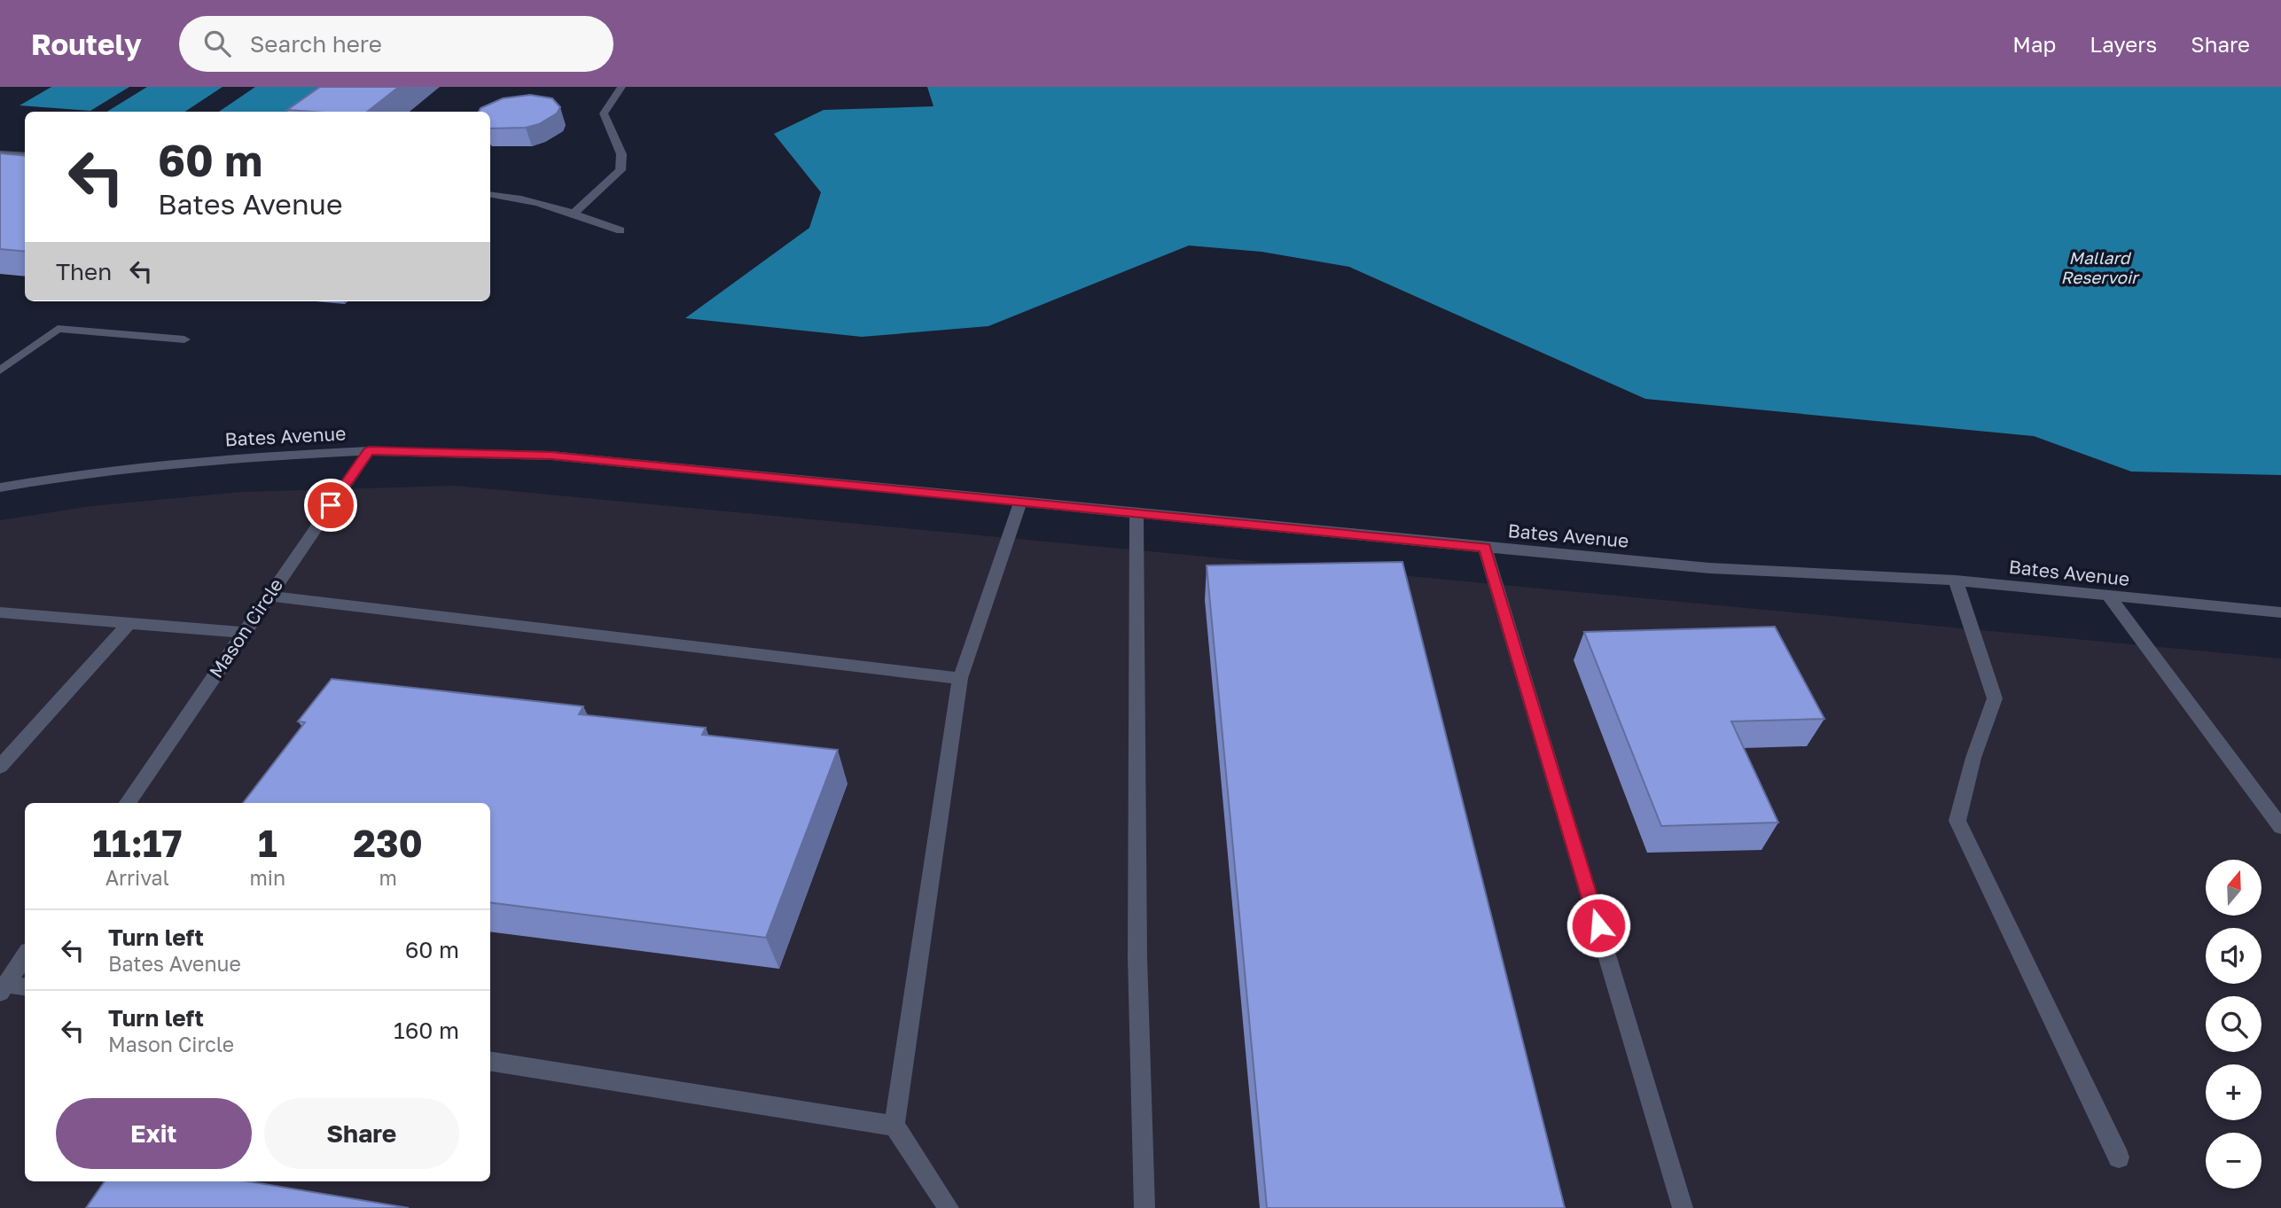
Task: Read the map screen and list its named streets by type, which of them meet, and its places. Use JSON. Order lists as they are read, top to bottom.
{
  "streets": {
    "street": ["Bates Avenue", "Mason Circle"]
  },
  "crossings": [
    ["Bates Avenue", "Mason Circle"]
  ],
  "water": ["Mallard Reservoir"],
  "north": "top",
  "page": {
    "header": "Routely",
    "search": "Search here",
    "nav": ["Map", "Layers", "Share"],
    "turn": ["60 m", "Bates Avenue"],
    "then": "Then",
    "eta": [
      "11:17",
      "Arrival",
      "1",
      "min",
      "230",
      "m"
    ],
    "map_buttons": ["+", "−"],
    "list": [
      {
        "name": "Turn left",
        "note": "Bates Avenue",
        "value": "60 m"
      },
      {
        "name": "Turn left",
        "note": "Mason Circle",
        "value": "160 m"
      }
    ],
    "buttons": ["Exit", "Share"]
  }
}
